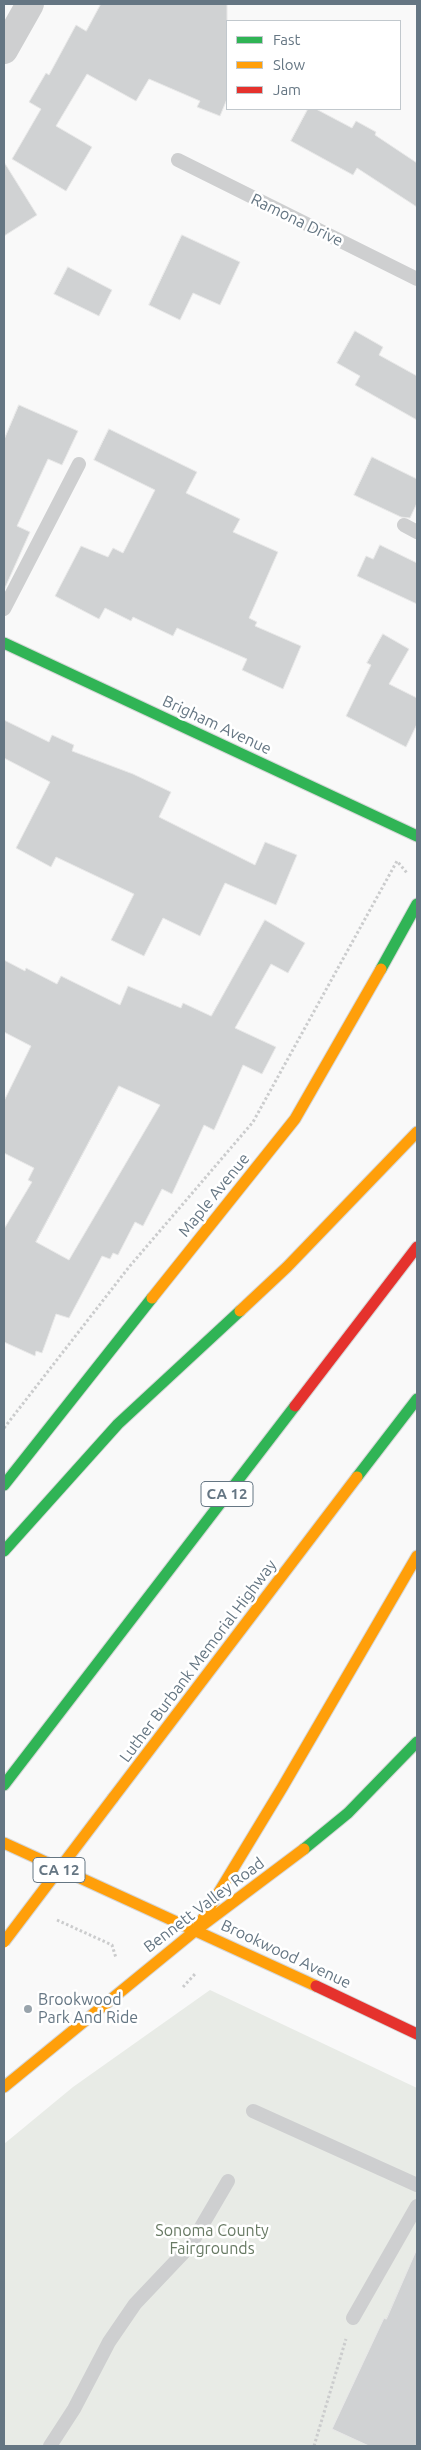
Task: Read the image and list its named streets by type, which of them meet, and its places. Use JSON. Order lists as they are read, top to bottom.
{
  "streets": {
    "main road": [
      "Brigham Avenue",
      "Maple Avenue",
      "CA 12",
      "Luther Burbank Memorial Highway",
      "Bennett Valley Road",
      "Brookwood Avenue"
    ],
    "lane": ["Ramona Drive"]
  },
  "crossings": [
    ["Bennett Valley Road", "Brookwood Avenue"]
  ],
  "parks": ["Sonoma County Fairgrounds"],
  "places": ["Brookwood Park And Ride"],
  "legend": ["Fast", "Slow", "Jam"]
}
